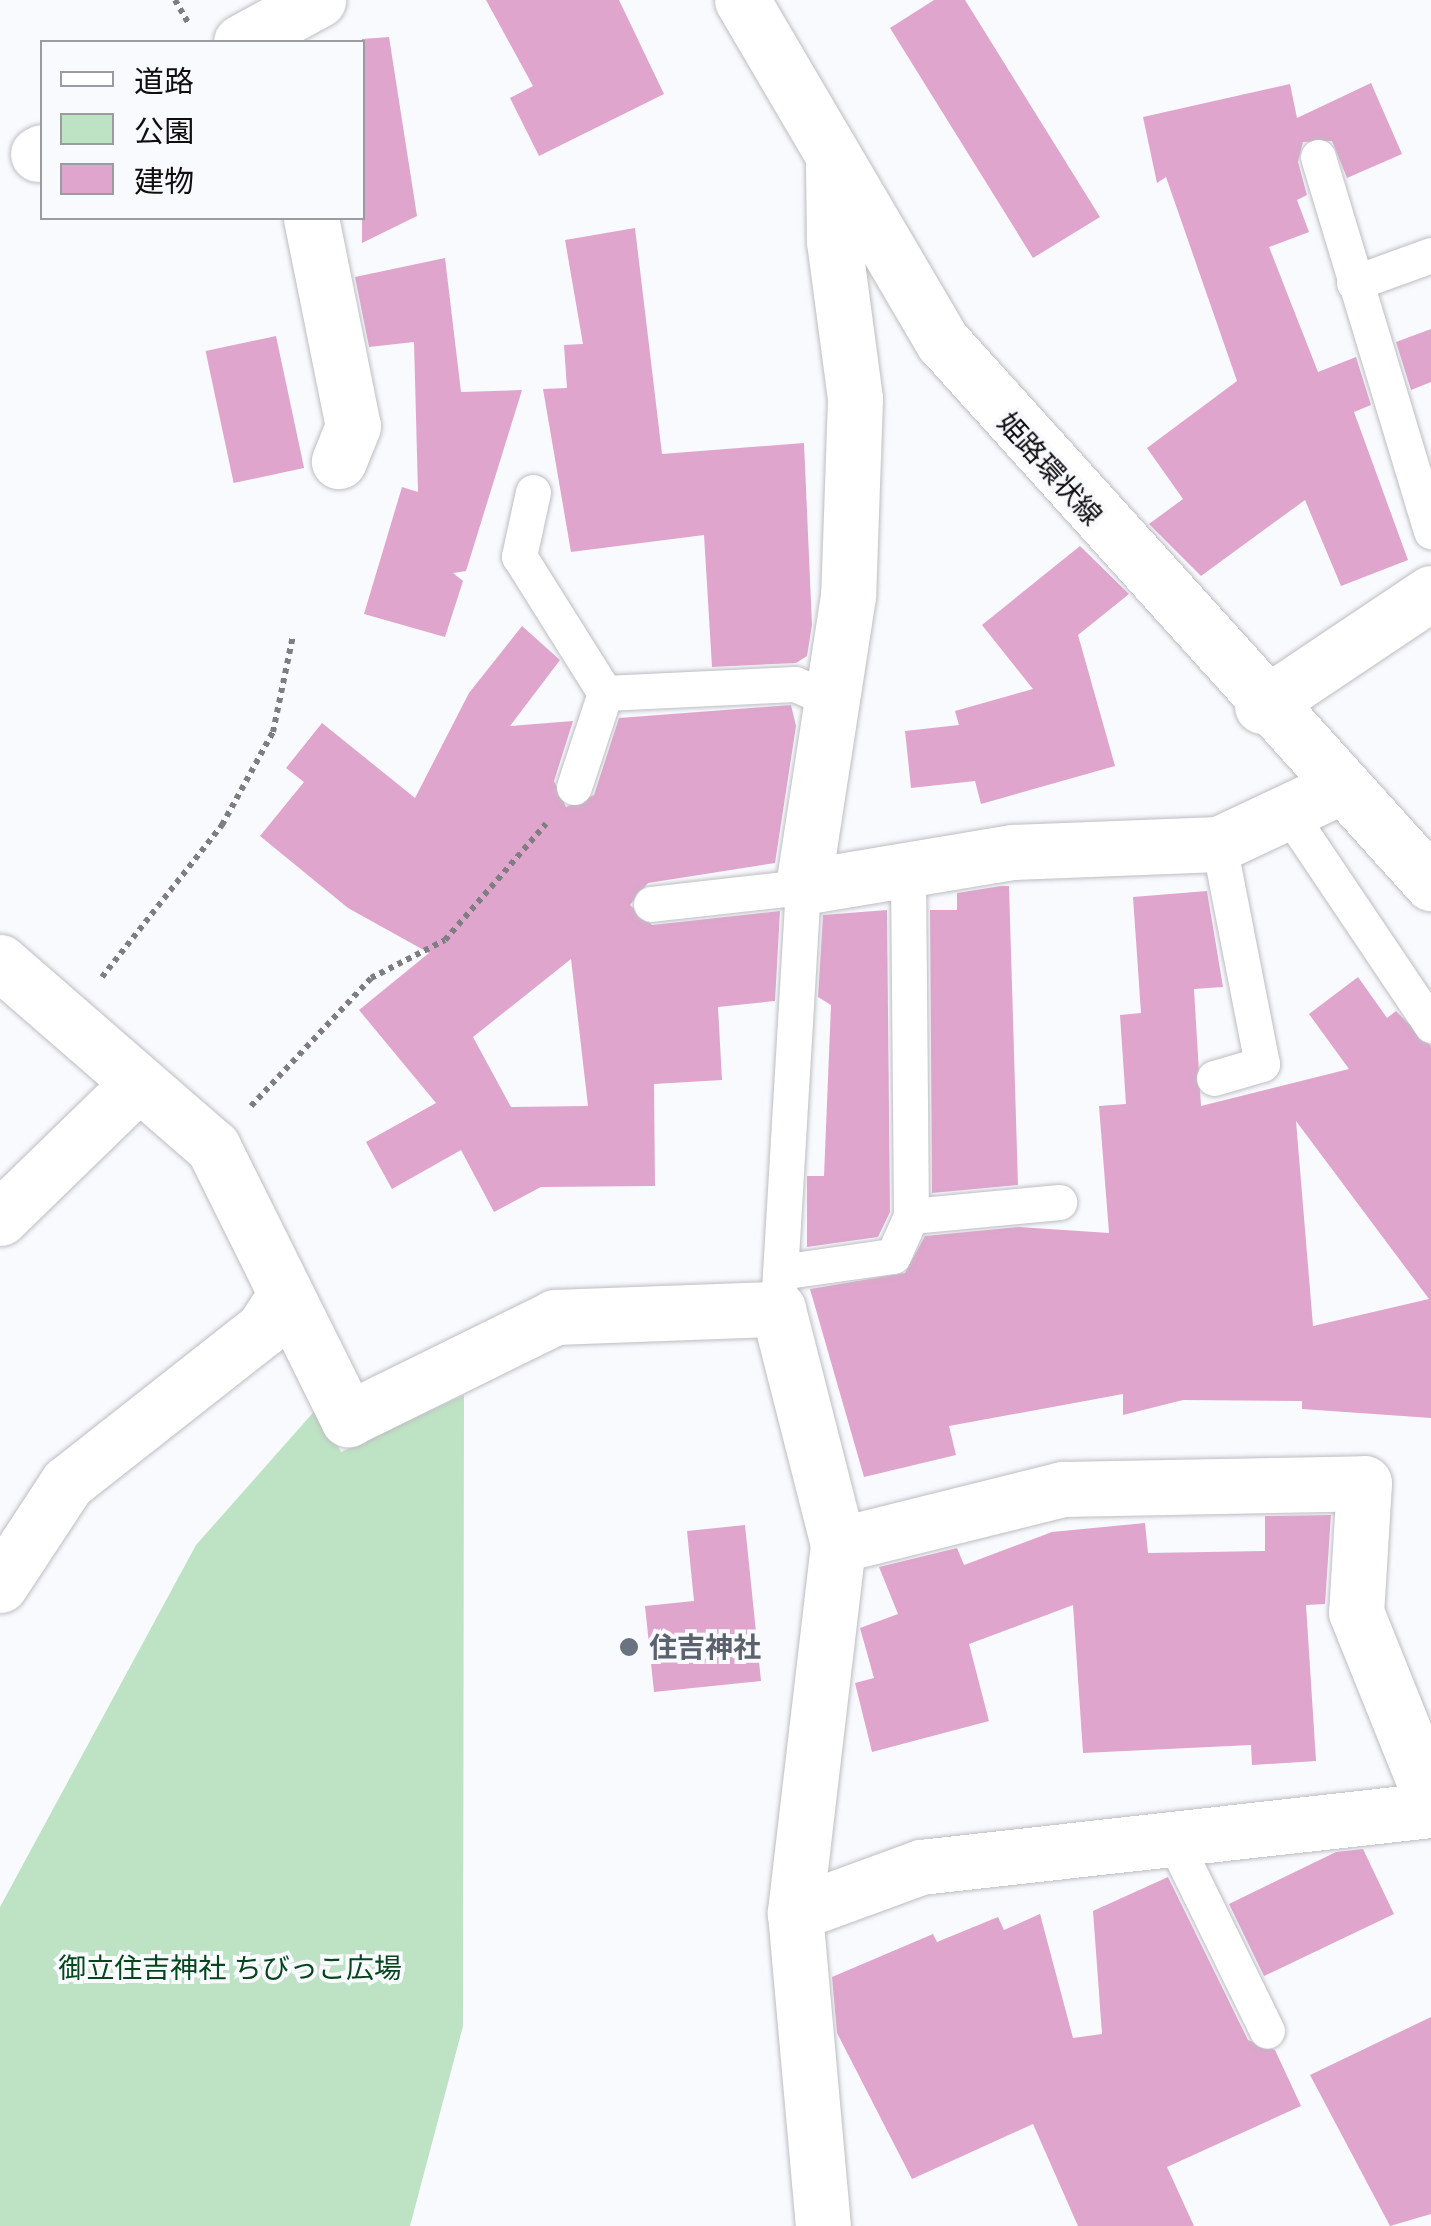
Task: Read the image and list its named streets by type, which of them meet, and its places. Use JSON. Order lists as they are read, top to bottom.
{
  "streets": {
    "street": ["姫路環状線"]
  },
  "parks": ["御立住吉神社 ちびっこ広場"],
  "places": ["住吉神社"],
  "legend": ["道路", "公園", "建物"]
}
